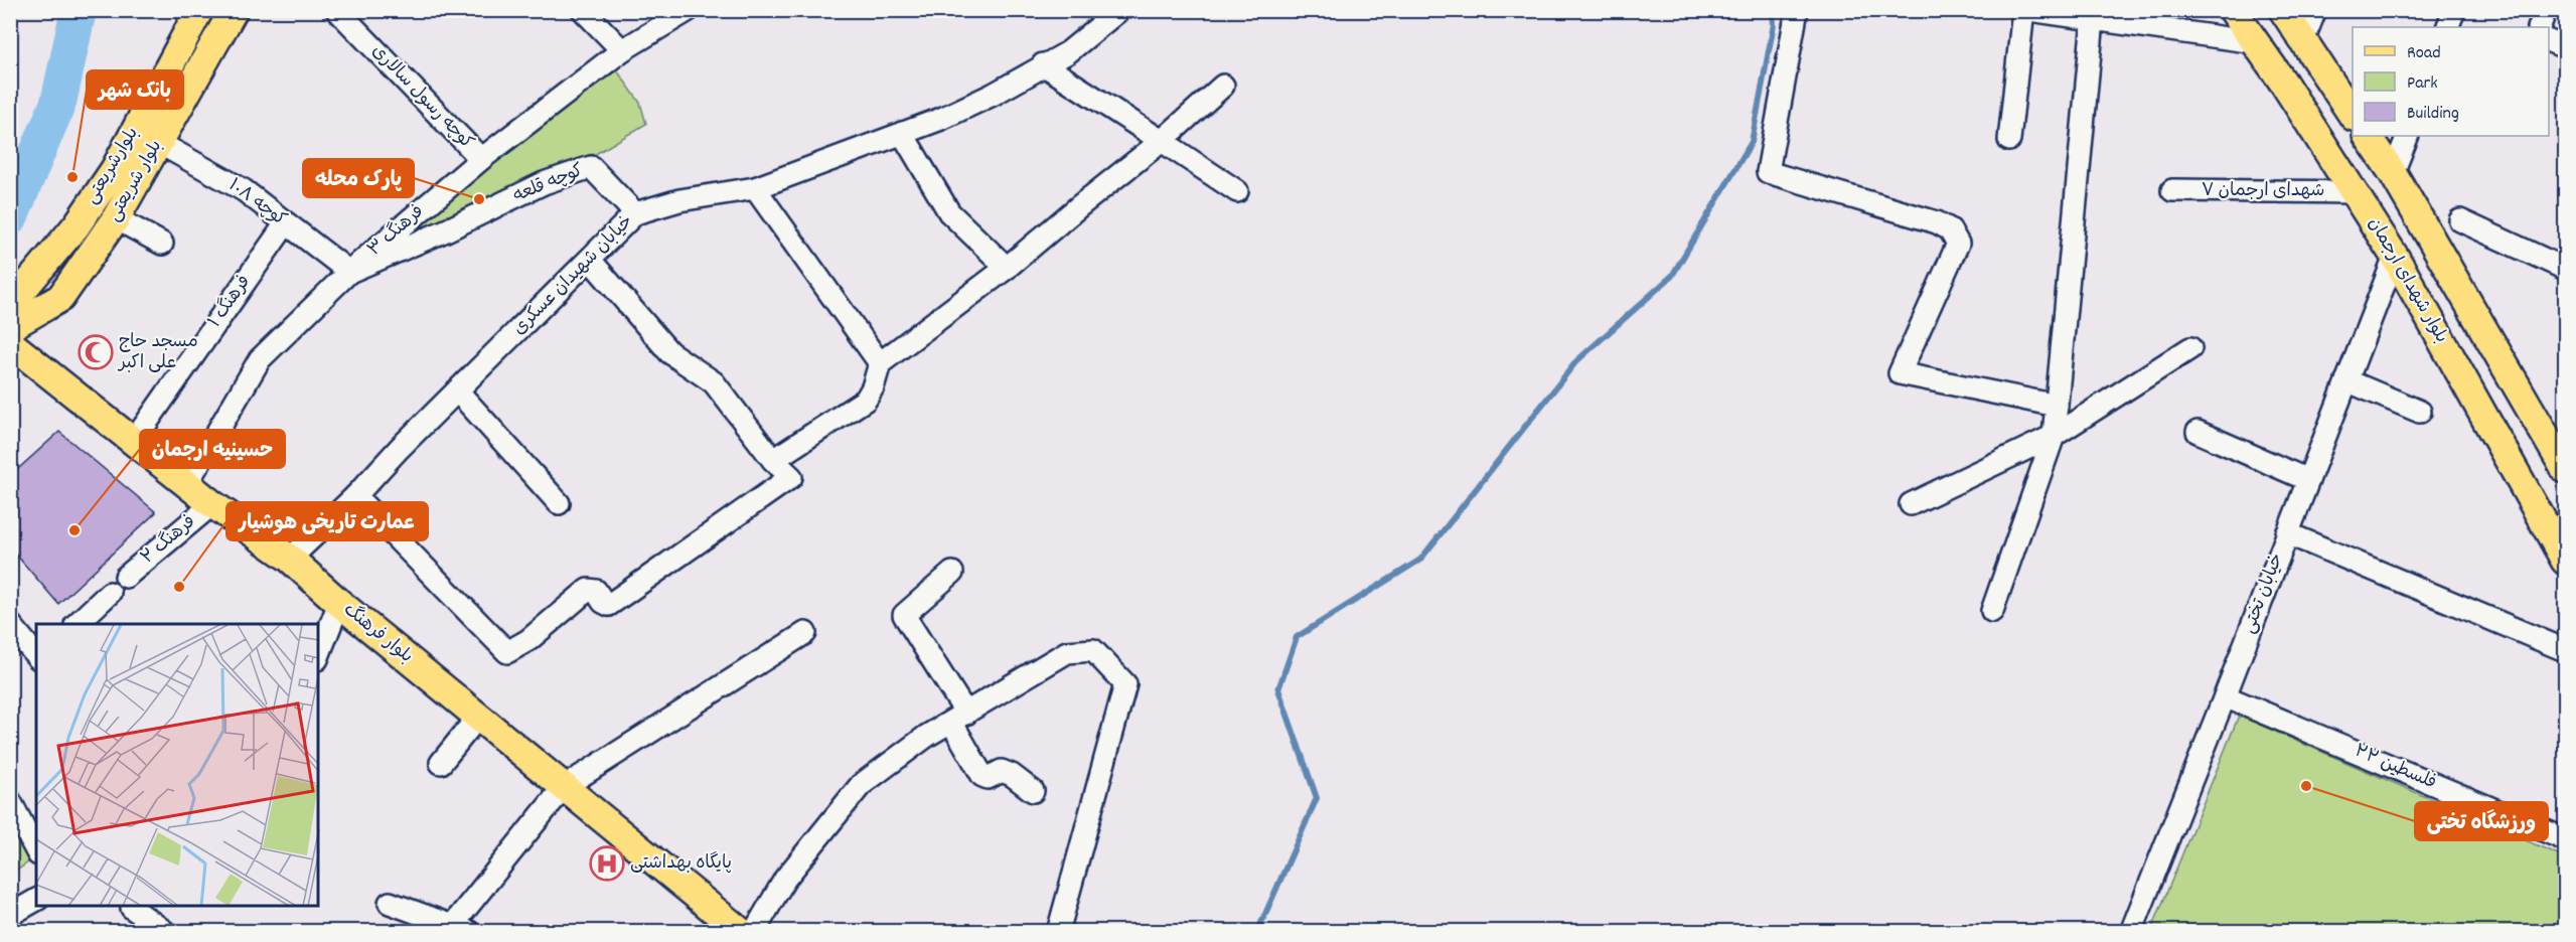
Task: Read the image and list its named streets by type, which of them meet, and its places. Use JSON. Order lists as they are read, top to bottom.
{
  "streets": {
    "main road": [
      "بلوارشریعتی",
      "بلوار شریعتی",
      "بلوار شهدای ارجمان",
      "بلوار فرهنگ"
    ],
    "street": [
      "کوچه رسول سالاری",
      "کوچه قلعه",
      "شهدای ارجمان ۷",
      "کوچه ۱۰۸",
      "فرهنگ ۳",
      "خیابان شهیدان عسکری",
      "فرهنگ ۱",
      "فرهنگ ۲",
      "خیابان تختی",
      "فلسطین ۲۲"
    ]
  },
  "crossings": [
    ["کوچه رسول سالاری", "فرهنگ ۳"],
    ["بلوار شریعتی", "کوچه ۱۰۸"],
    ["کوچه قلعه", "کوچه ۱۰۸"],
    ["کوچه قلعه", "فرهنگ ۳"],
    ["کوچه قلعه", "خیابان شهیدان عسکری"],
    ["شهدای ارجمان ۷", "بلوار شهدای ارجمان"],
    ["کوچه ۱۰۸", "فرهنگ ۳"],
    ["کوچه ۱۰۸", "فرهنگ ۱"],
    ["فرهنگ ۳", "بلوار فرهنگ"],
    ["خیابان شهیدان عسکری", "بلوار فرهنگ"],
    ["بلوار شهدای ارجمان", "خیابان تختی"],
    ["فرهنگ ۱", "بلوار فرهنگ"],
    ["فرهنگ ۲", "بلوار فرهنگ"],
    ["خیابان تختی", "فلسطین ۲۲"]
  ],
  "places": {
    "other": [
      "بانک شهر",
      "پارک محله",
      "حسینیه ارجمان",
      "عمارت تاریخی هوشیار",
      "ورزشگاه تختی"
    ],
    "mosque": ["مسجد حاج علی اکبر"],
    "hospital": ["پایگاه بهداشتی"]
  },
  "legend": ["Road", "Park", "Building"]
}
